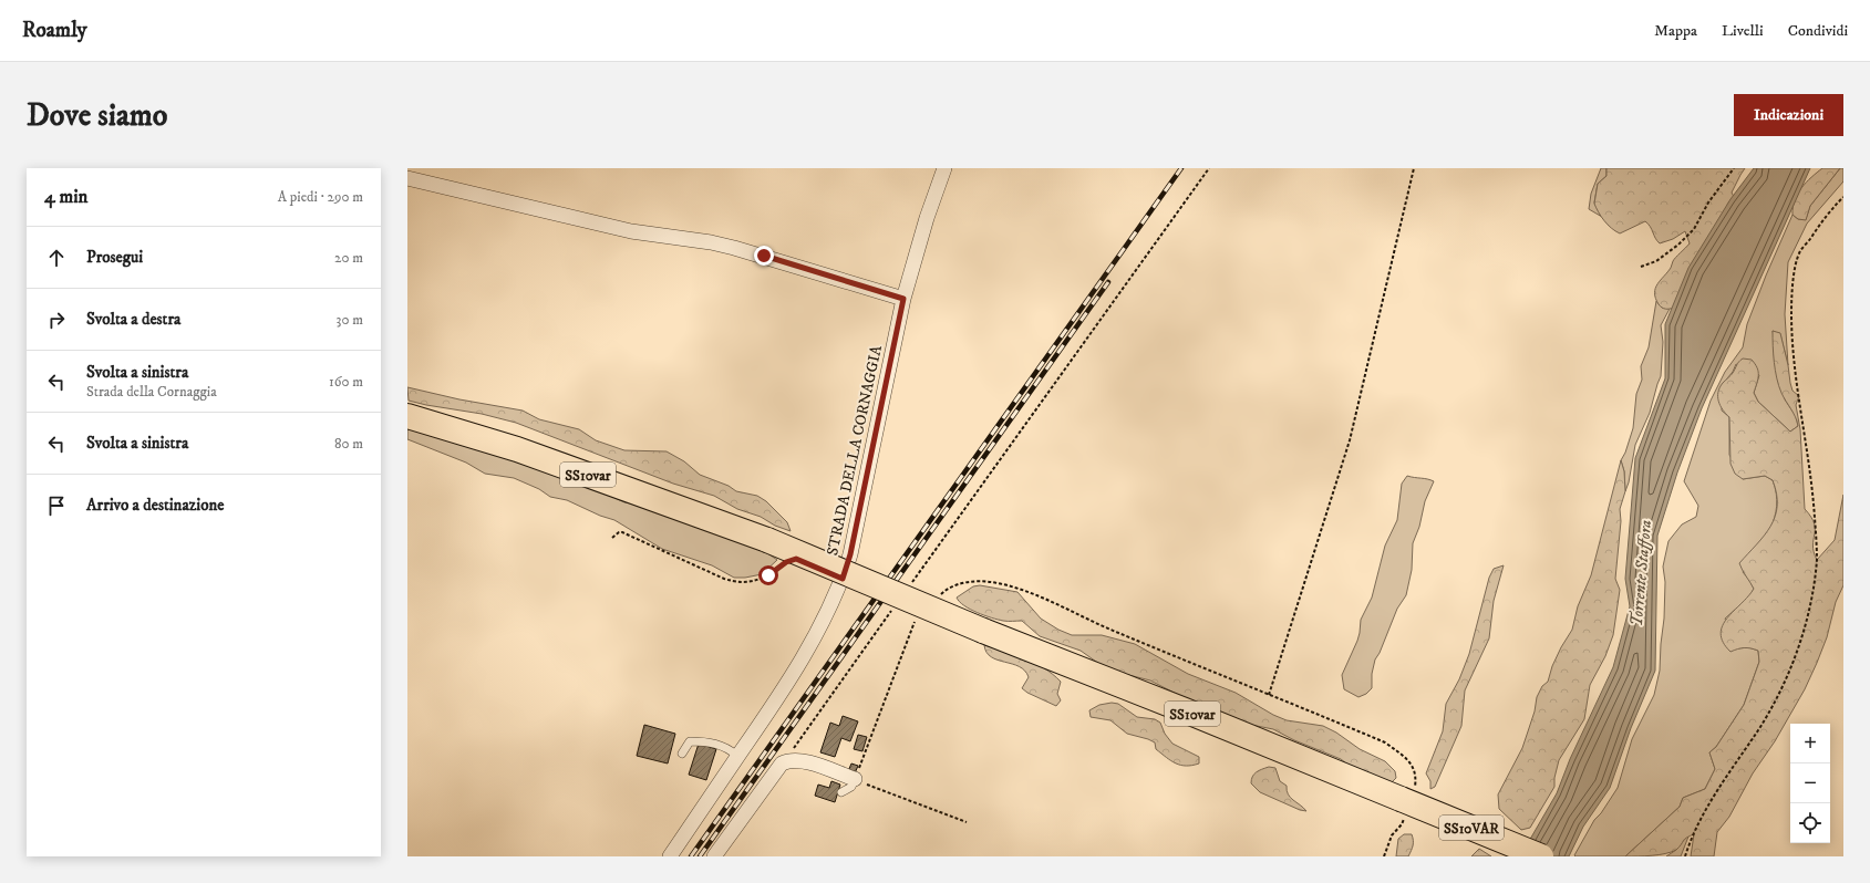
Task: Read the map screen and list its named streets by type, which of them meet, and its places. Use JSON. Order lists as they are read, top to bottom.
{
  "streets": {
    "highway": ["SS10var", "SS10VAR"],
    "street": ["STRADA DELLA CORNAGGIA"]
  },
  "crossings": [
    ["SS10var", "SS10VAR"]
  ],
  "water": ["Torrente Staffora"],
  "page": {
    "header": "Roamly",
    "nav": ["Mappa", "Livelli", "Condividi"],
    "buttons": "Indicazioni",
    "title": "Dove siamo",
    "heading": ["4 min", "A piedi · 290 m"],
    "list": [
      ["Prosegui", "20 m"],
      ["Svolta a destra", "30 m"],
      ["Svolta a sinistra", "Strada della Cornaggia", "160 m"],
      ["Svolta a sinistra", "80 m"],
      "Arrivo a destinazione"
    ],
    "map_buttons": ["+", "−"]
  }
}
